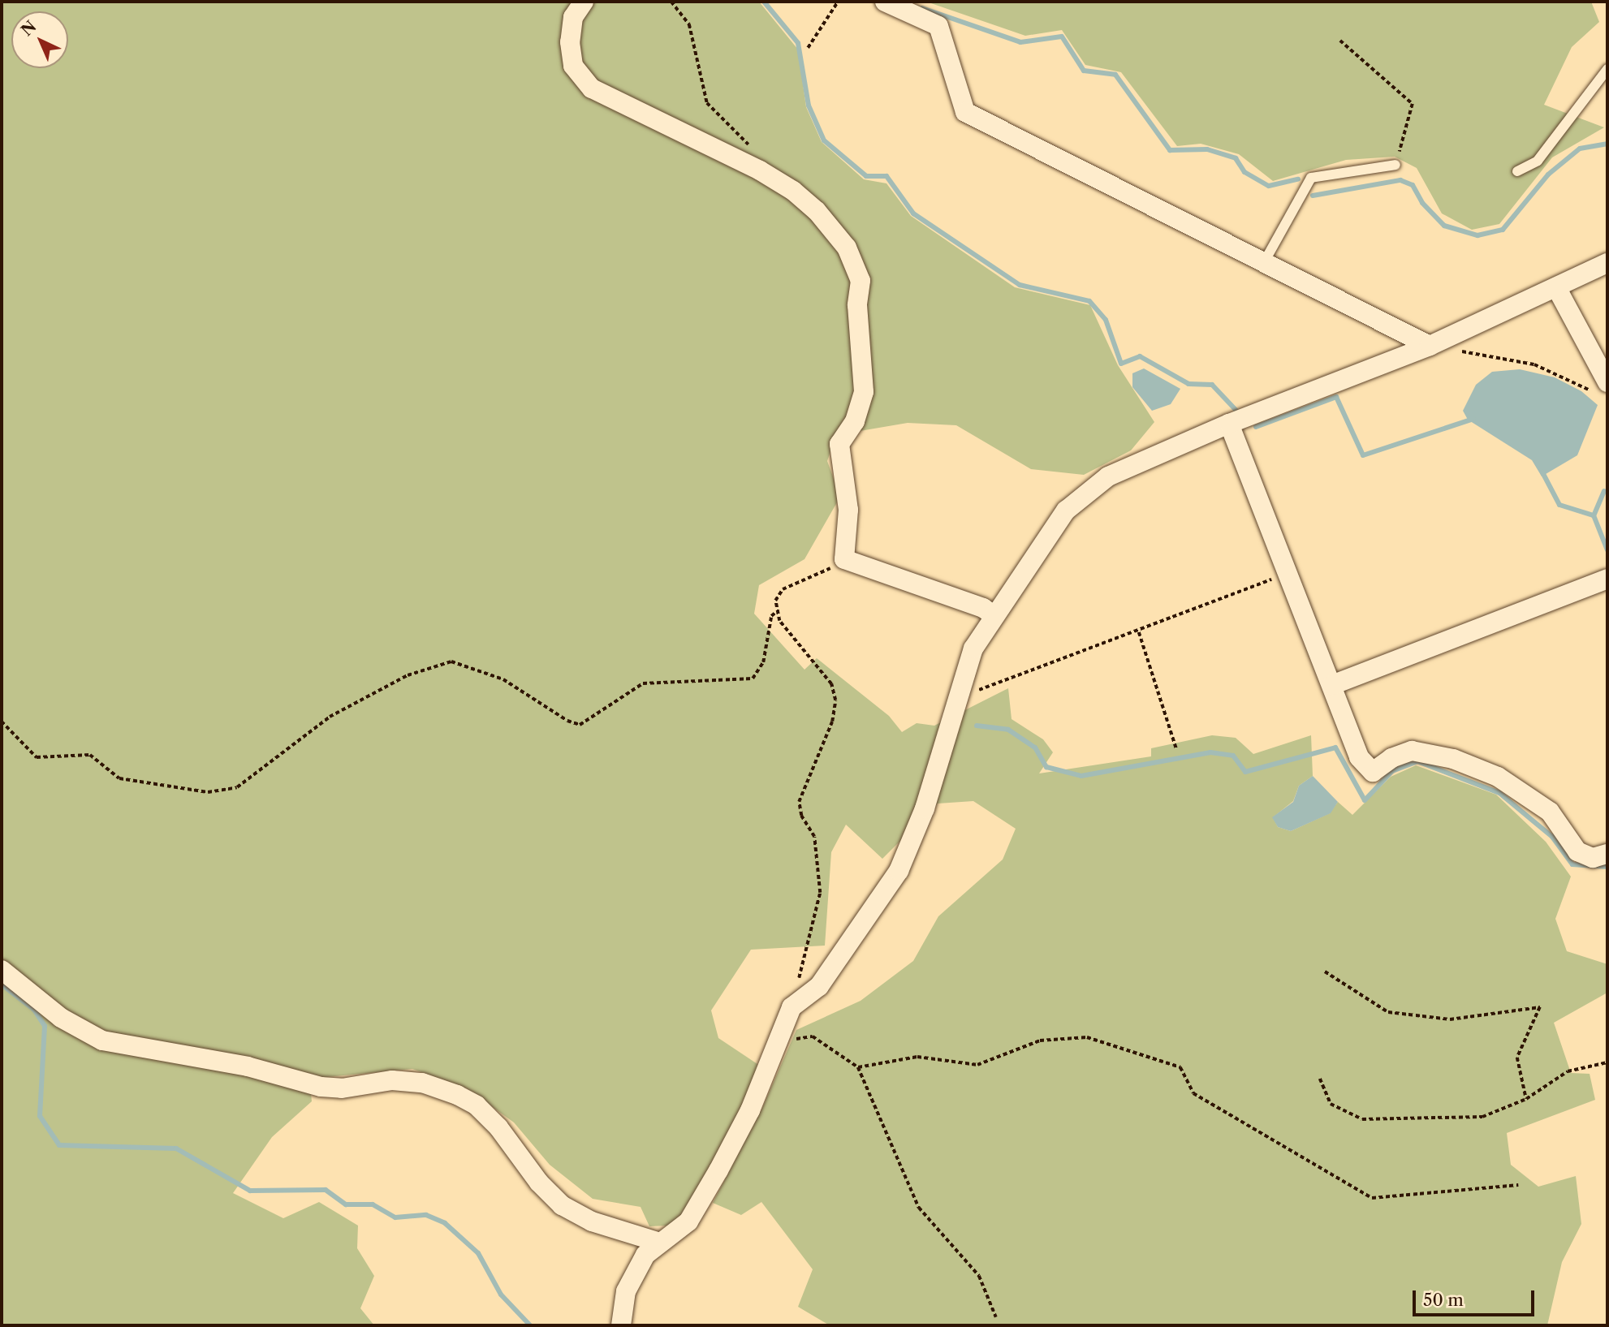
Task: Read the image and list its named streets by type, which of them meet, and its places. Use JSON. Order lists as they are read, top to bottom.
{
  "scale_bar": "50 m",
  "north": "top left"
}
